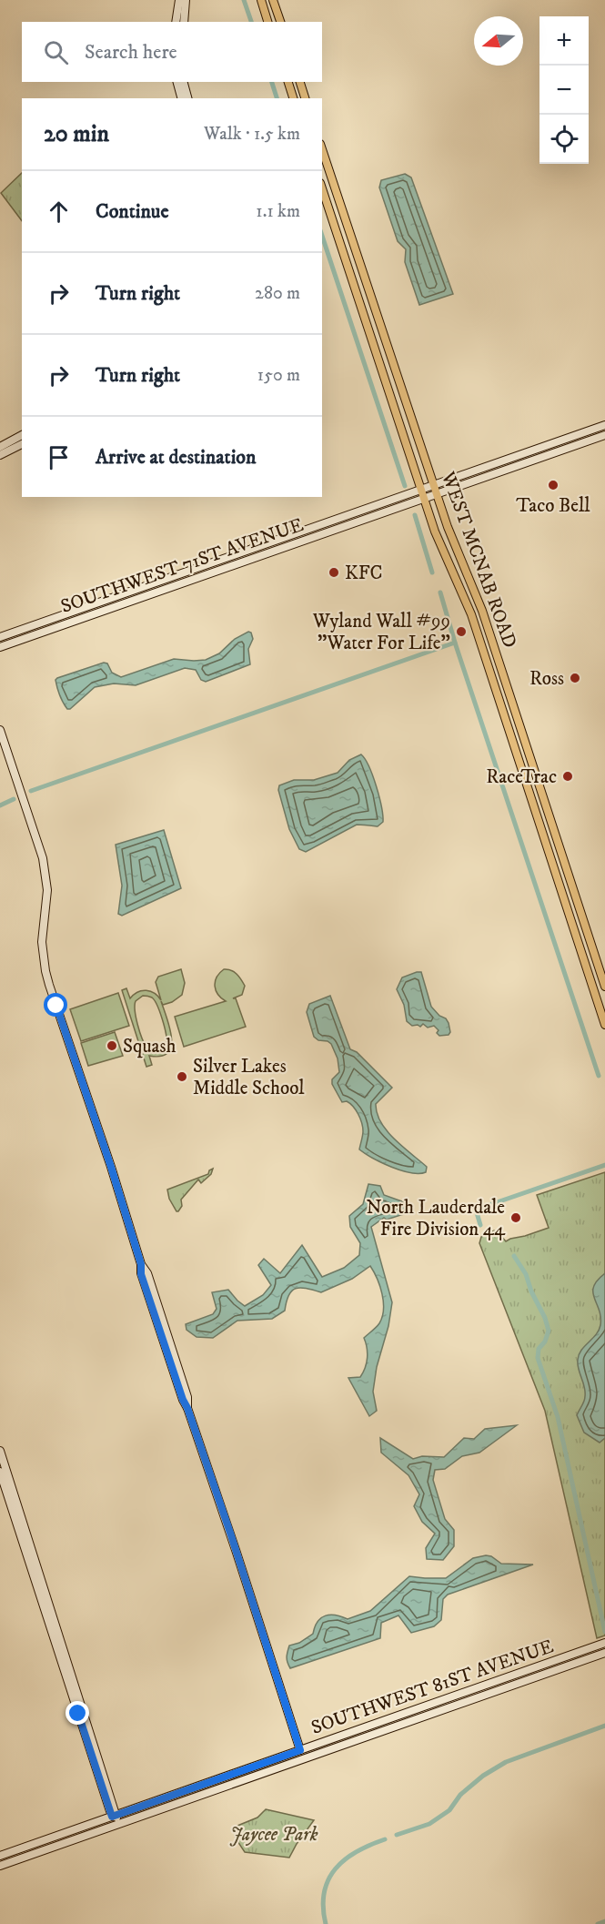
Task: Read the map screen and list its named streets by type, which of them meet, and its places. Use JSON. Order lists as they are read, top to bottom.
{
  "streets": {
    "main road": ["WEST MCNAB ROAD"],
    "street": ["SOUTHWEST 71ST AVENUE", "SOUTHWEST 81ST AVENUE"]
  },
  "crossings": [
    ["WEST MCNAB ROAD", "SOUTHWEST 71ST AVENUE"]
  ],
  "parks": ["Jaycee Park"],
  "places": [
    "Taco Bell",
    "KFC",
    "Wyland Wall #99 \"Water For Life\"",
    "Ross",
    "RaceTrac",
    "Squash",
    "Silver Lakes Middle School",
    "North Lauderdale Fire Division 44"
  ],
  "north": "left",
  "page": {
    "map_buttons": ["+", "−"],
    "search": "Search here",
    "heading": ["20 min", "Walk · 1.5 km"],
    "list": [
      ["Continue", "1.1 km"],
      ["Turn right", "280 m"],
      ["Turn right", "150 m"],
      "Arrive at destination"
    ]
  }
}
